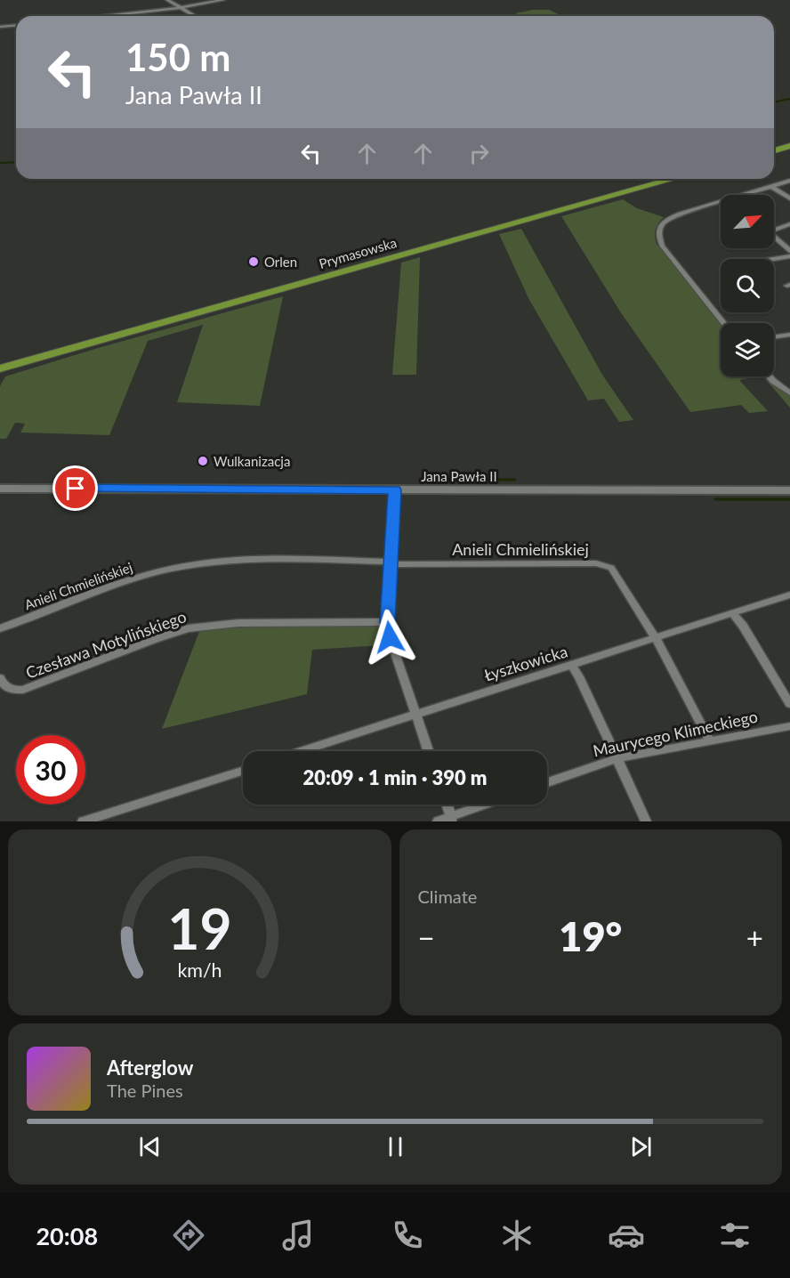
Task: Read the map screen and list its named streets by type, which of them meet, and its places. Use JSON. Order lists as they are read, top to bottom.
{
  "streets": {
    "main road": ["Prymasowska"],
    "street": [
      "Jana Pawła II",
      "Anieli Chmielińskiej",
      "Czesława Motylińskiego",
      "Łyszkowicka",
      "Maurycego Klimeckiego"
    ]
  },
  "crossings": [
    ["Anieli Chmielińskiej", "Łyszkowicka"],
    ["Anieli Chmielińskiej", "Maurycego Klimeckiego"]
  ],
  "places": ["Orlen", "Wulkanizacja"],
  "north": "top right",
  "page": {
    "turn": ["150 m", "Jana Pawła II"],
    "limit": "30",
    "trip": "20:09 · 1 min · 390 m",
    "tile": "Climate",
    "heat": ["−", "19°", "+"],
    "song": ["Afterglow", "The Pines"],
    "tabs": "20:08",
    "gauge": ["19", "km/h"]
  }
}
